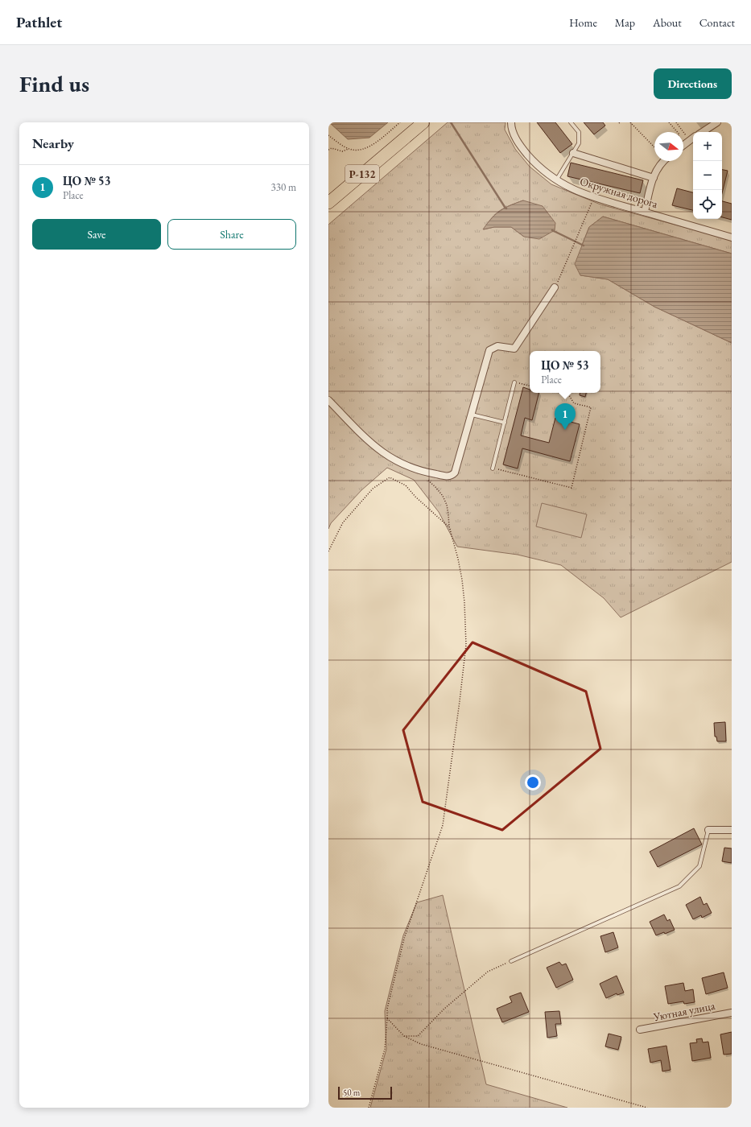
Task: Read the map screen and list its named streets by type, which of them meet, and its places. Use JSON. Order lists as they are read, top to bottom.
{
  "streets": {
    "highway": ["Р-132"],
    "street": ["Окружная дорога", "Уютная улица"]
  },
  "scale_bar": "50 m",
  "north": "right",
  "page": {
    "header": "Pathlet",
    "nav": [
      "Home",
      "Map",
      "About",
      "Contact"
    ],
    "buttons": [
      "Directions",
      ["Save", "Share"]
    ],
    "title": "Find us",
    "heading": "Nearby",
    "map_buttons": ["+", "−"],
    "list": [
      {
        "mark": "1",
        "name": "ЦО № 53",
        "note": "Place",
        "value": "330 m"
      }
    ],
    "popup": ["ЦО № 53", "Place"],
    "pins": "1",
    "scale": "50 m"
  }
}
